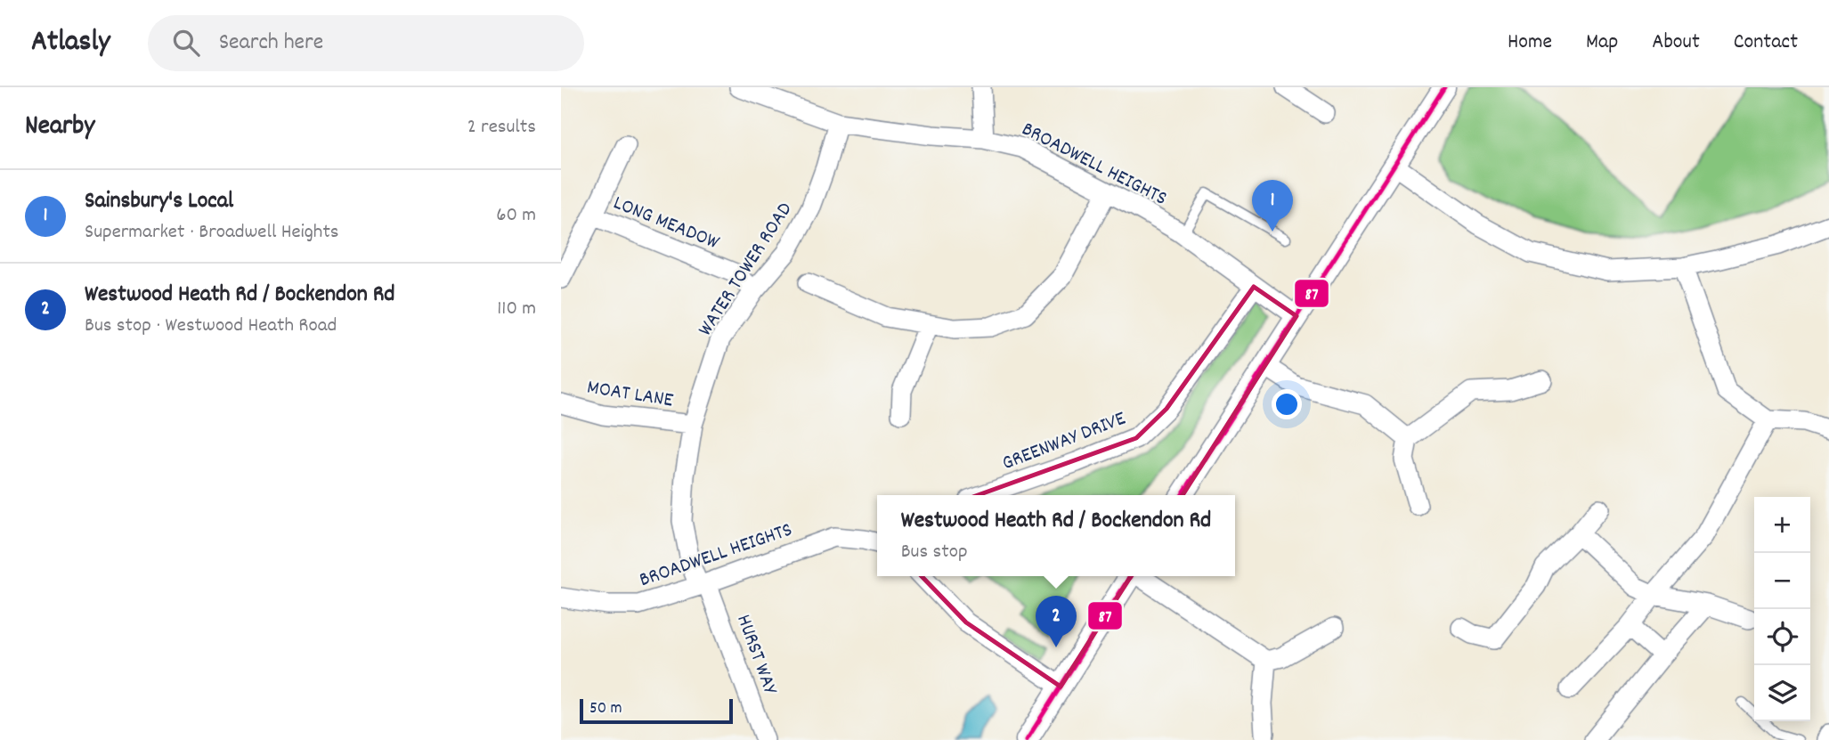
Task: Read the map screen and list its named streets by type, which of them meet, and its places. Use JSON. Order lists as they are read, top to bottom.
{
  "streets": {
    "street": [
      "BROADWELL HEIGHTS",
      "LONG MEADOW",
      "WATER TOWER ROAD",
      "MOAT LANE",
      "GREENWAY DRIVE",
      "HURST WAY"
    ]
  },
  "crossings": [
    ["BROADWELL HEIGHTS", "WATER TOWER ROAD"],
    ["BROADWELL HEIGHTS", "GREENWAY DRIVE"],
    ["BROADWELL HEIGHTS", "HURST WAY"],
    ["LONG MEADOW", "WATER TOWER ROAD"],
    ["WATER TOWER ROAD", "MOAT LANE"],
    ["WATER TOWER ROAD", "HURST WAY"]
  ],
  "lines": ["transit line 87"],
  "scale_bar": "50 m",
  "page": {
    "header": "Atlasly",
    "search": "Search here",
    "nav": [
      "Home",
      "Map",
      "About",
      "Contact"
    ],
    "heading": ["Nearby", "2 results"],
    "list": [
      {
        "mark": "1",
        "name": "Sainsbury's Local",
        "note": "Supermarket · Broadwell Heights",
        "value": "60 m"
      },
      {
        "mark": "2",
        "name": "Westwood Heath Rd / Bockendon Rd",
        "note": "Bus stop · Westwood Heath Road",
        "value": "110 m"
      }
    ],
    "pins": ["1", "2"],
    "popup": ["Westwood Heath Rd / Bockendon Rd", "Bus stop"],
    "map_buttons": ["+", "−"],
    "scale": "50 m"
  }
}
